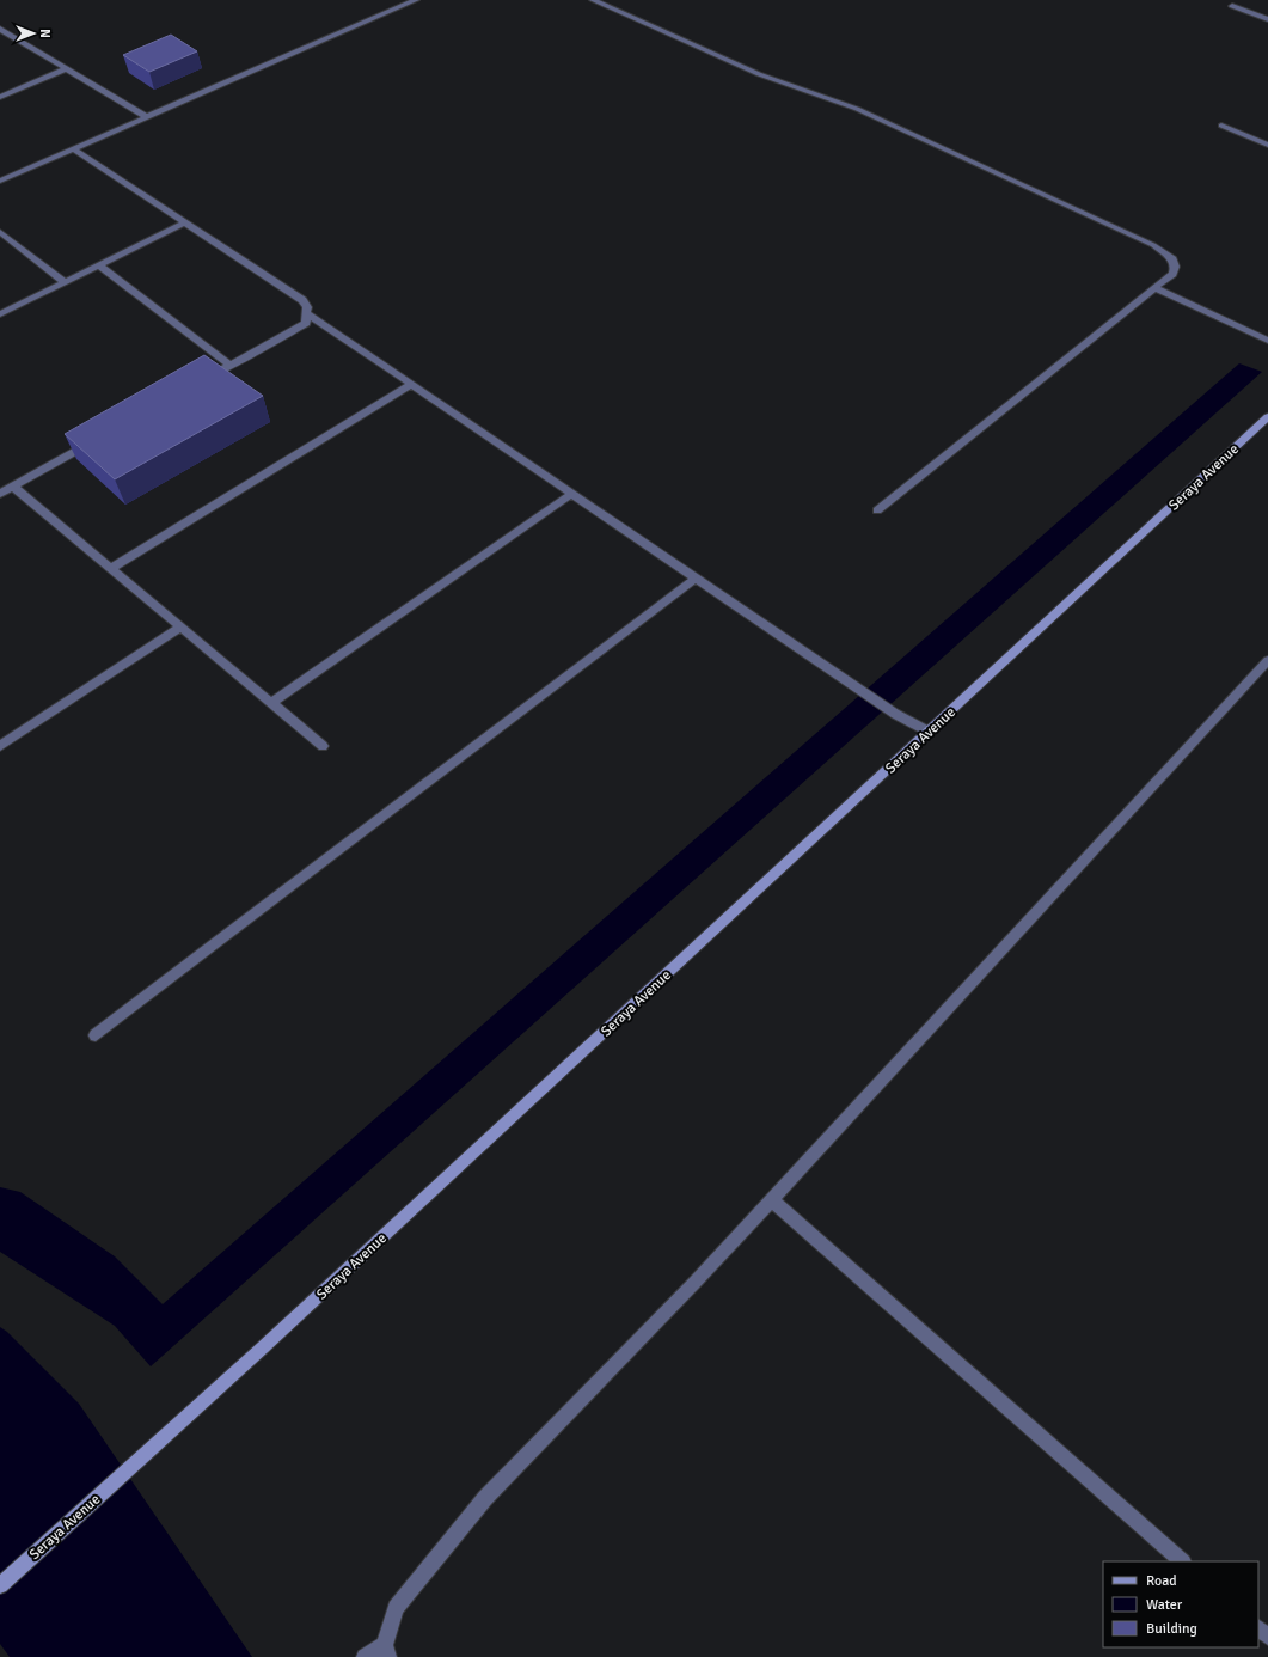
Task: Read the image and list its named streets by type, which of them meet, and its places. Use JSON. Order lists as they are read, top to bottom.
{
  "streets": {
    "street": ["Seraya Avenue"]
  },
  "legend": ["Road", "Water", "Building"],
  "north": "right"
}
